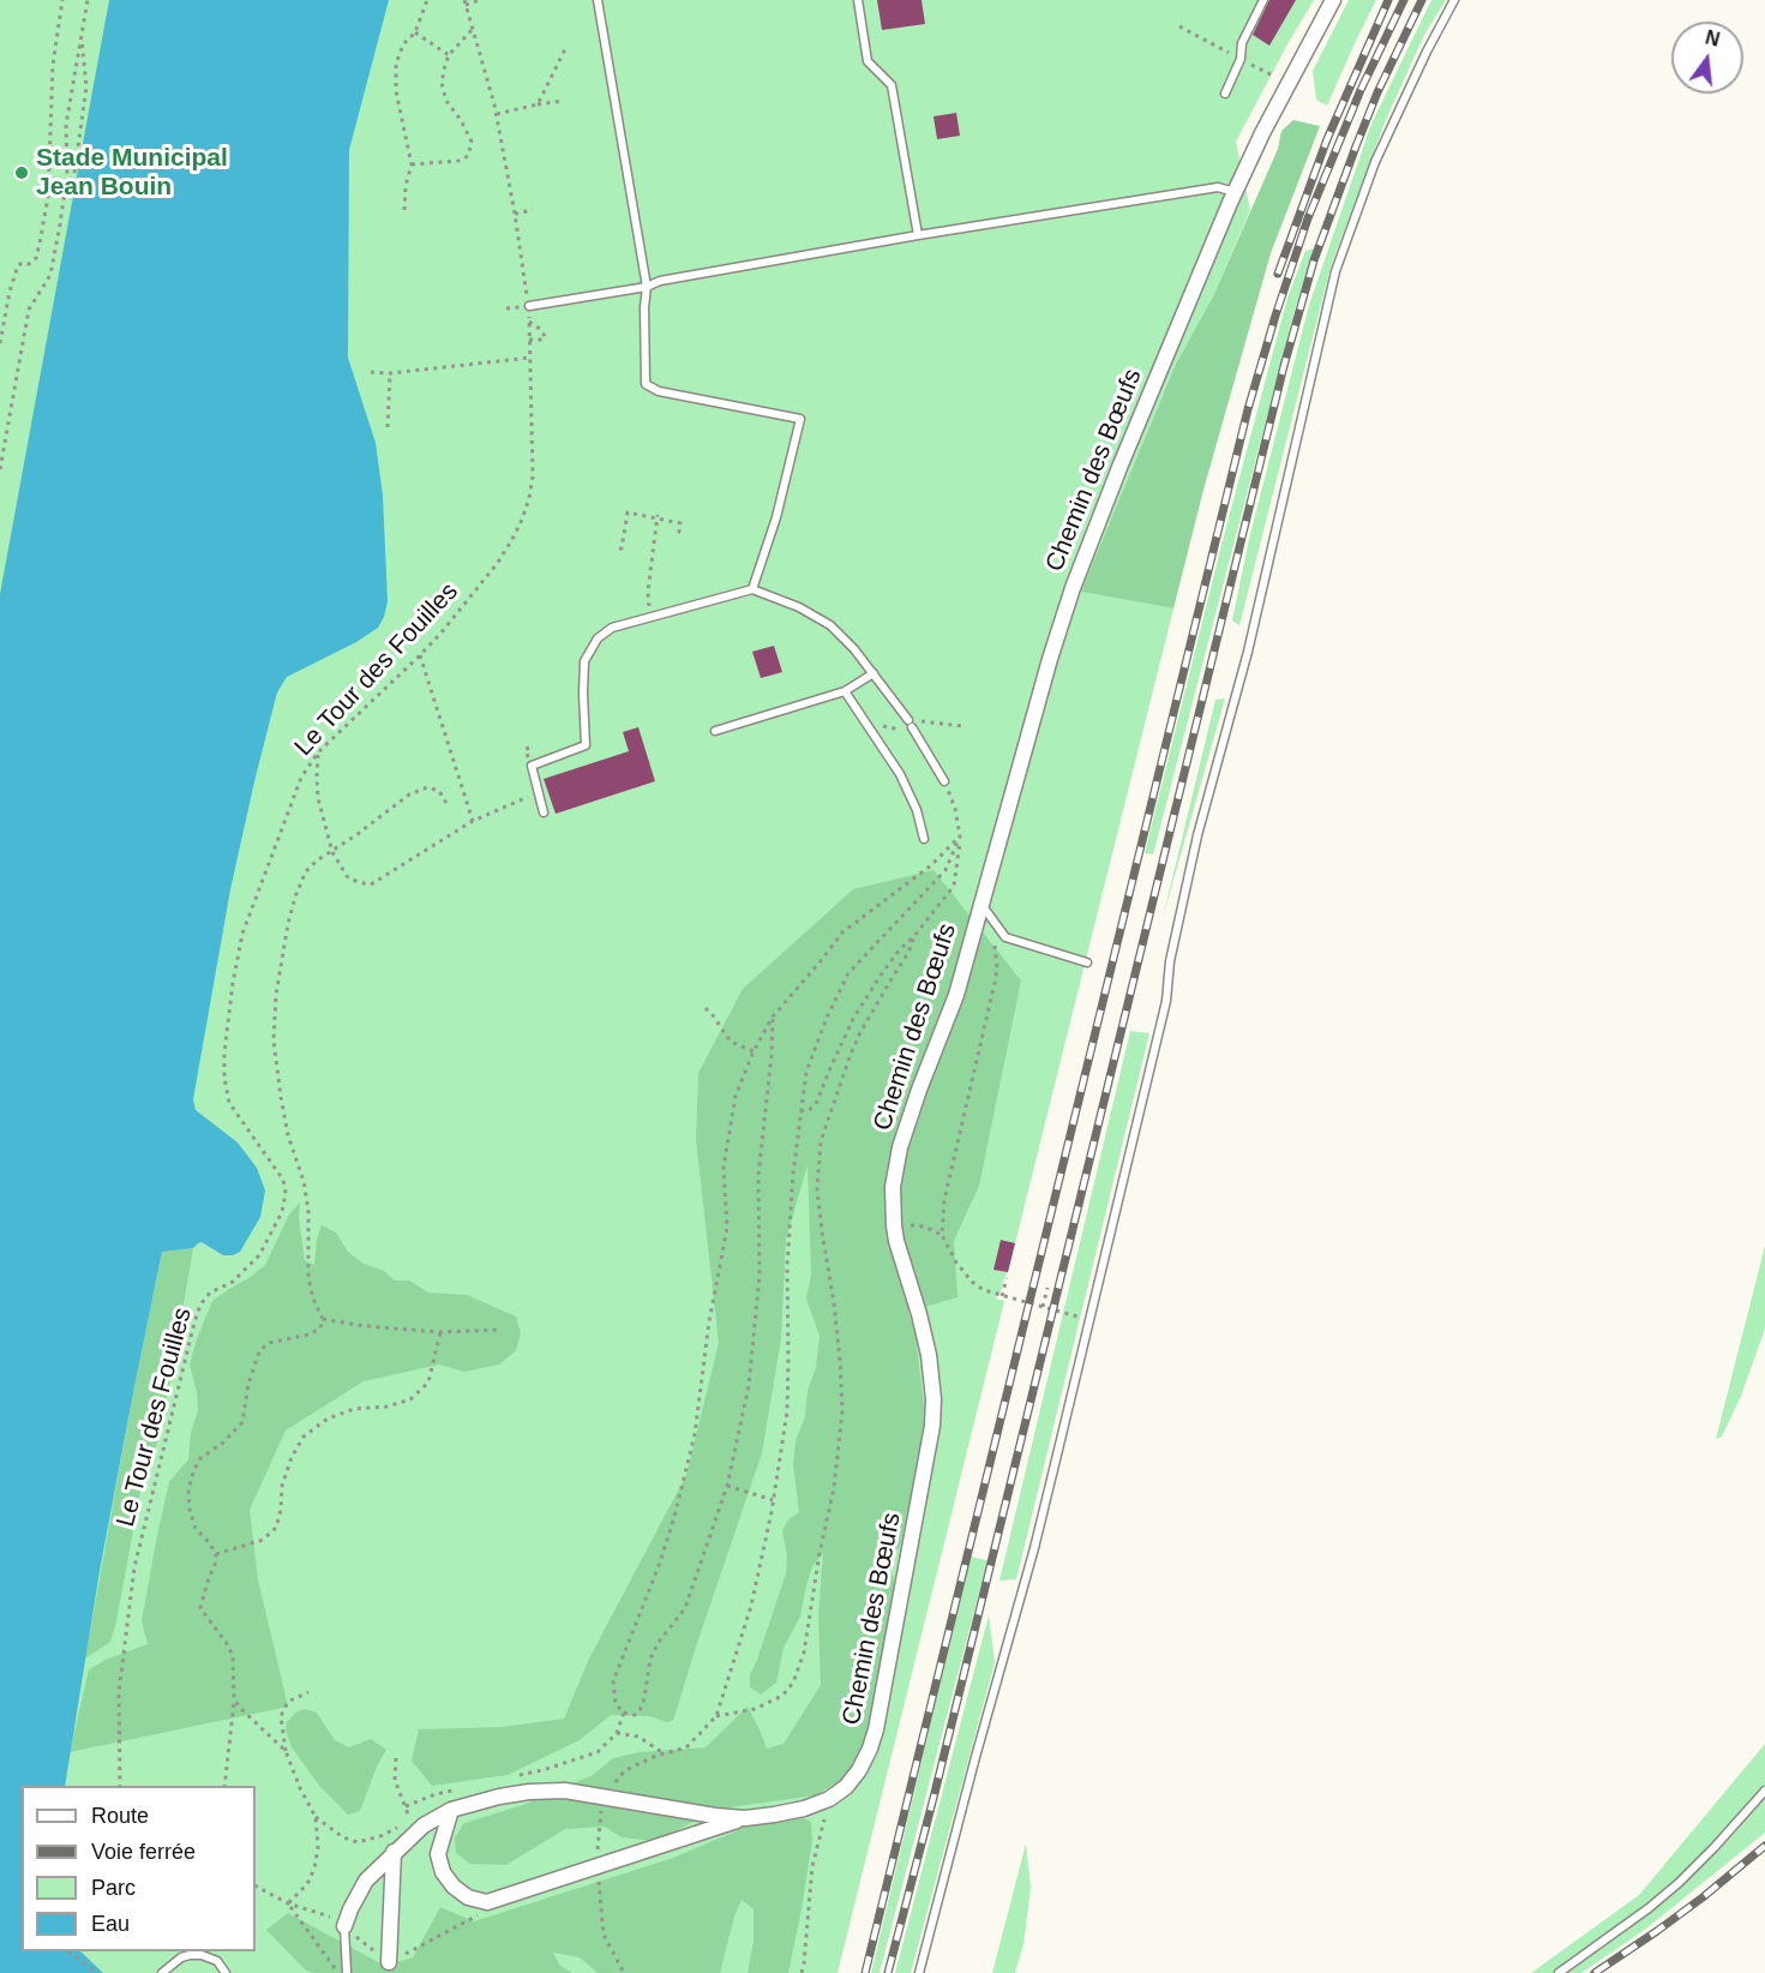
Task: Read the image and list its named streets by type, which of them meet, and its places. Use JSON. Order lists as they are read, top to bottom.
{
  "streets": {
    "street": ["Chemin des Bœufs"],
    "path": ["Le Tour des Fouilles"]
  },
  "places": ["Stade Municipal Jean Bouin"],
  "legend": [
    "Route",
    "Voie ferrée",
    "Parc",
    "Eau"
  ],
  "north": "top"
}
